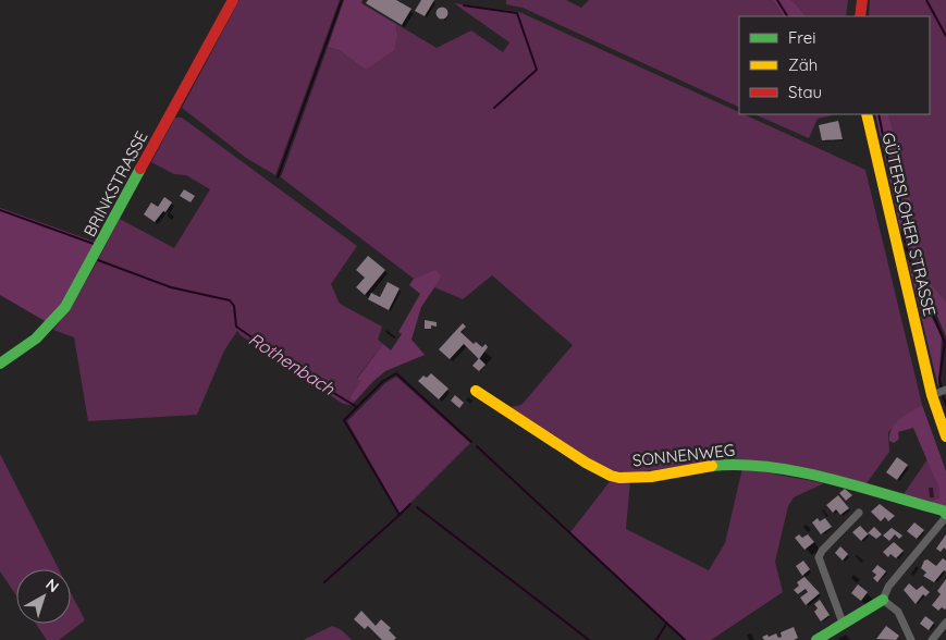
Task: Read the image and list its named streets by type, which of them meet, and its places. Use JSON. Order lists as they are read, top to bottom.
{
  "streets": {
    "street": ["BRINKSTRASSE", "GÜTERSLOHER STRASSE", "SONNENWEG"]
  },
  "water": ["Rothenbach"],
  "legend": ["Frei", "Zäh", "Stau"],
  "north": "top right"
}
